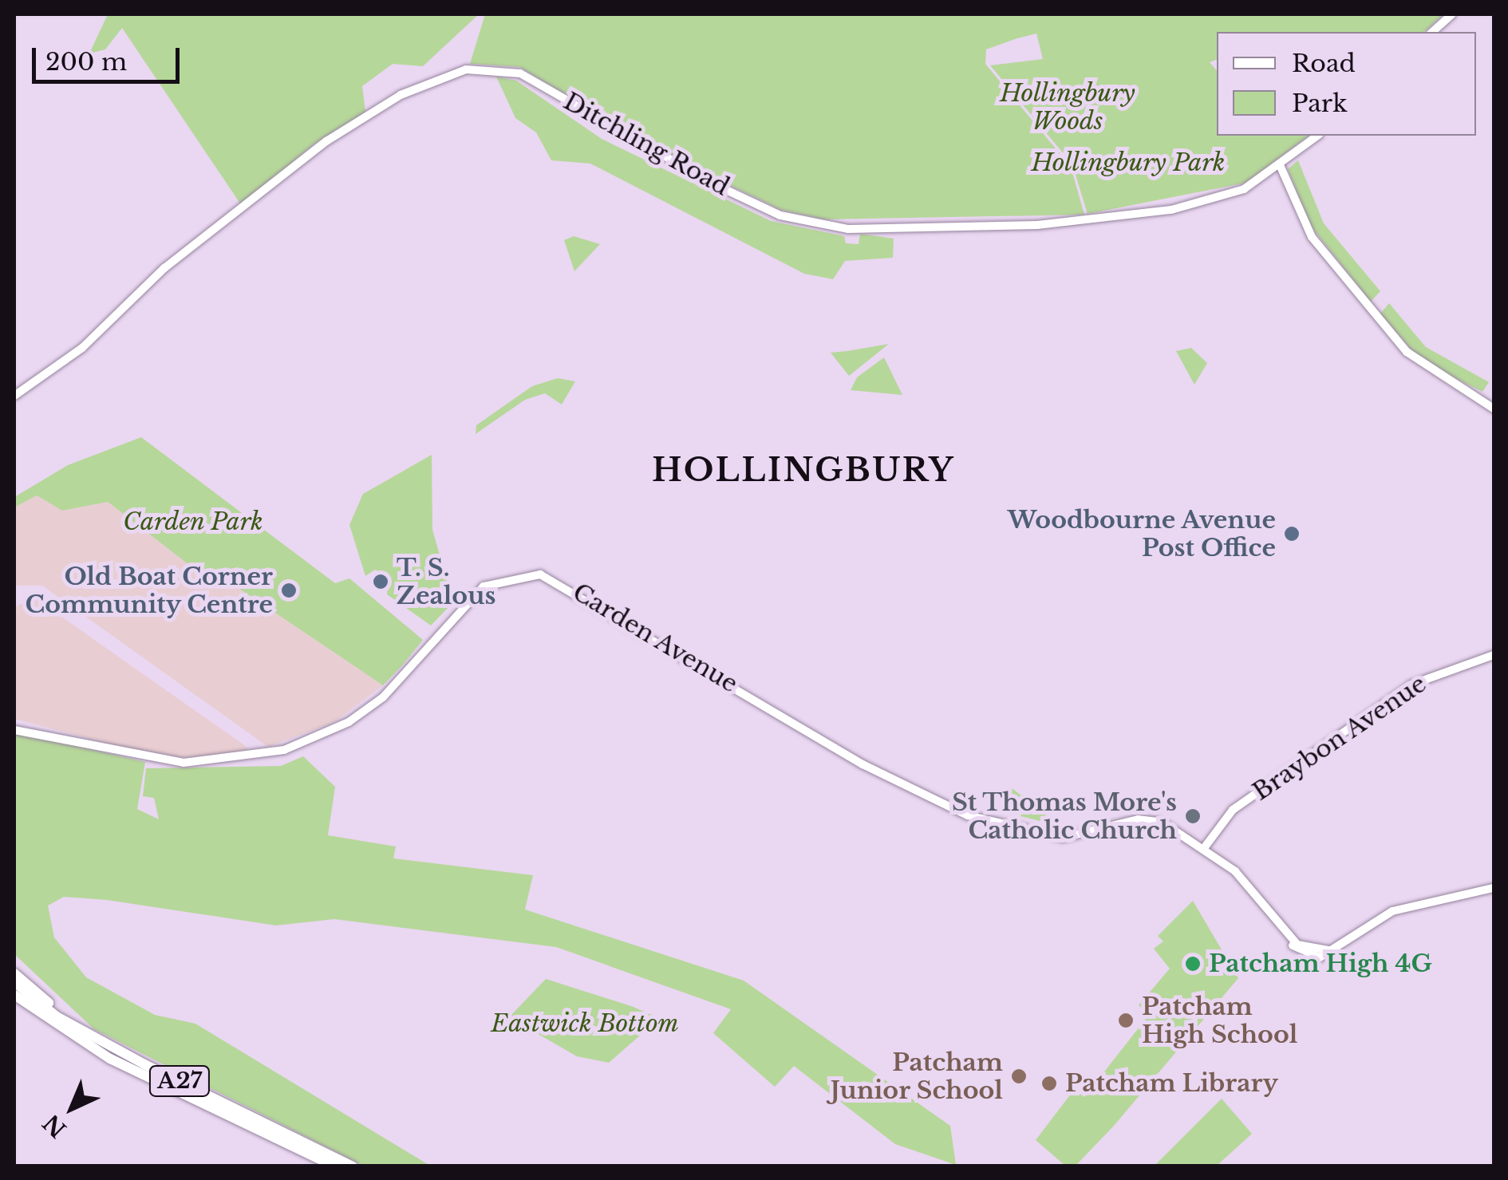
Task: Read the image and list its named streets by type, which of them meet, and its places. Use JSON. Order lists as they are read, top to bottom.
{
  "streets": {
    "highway": ["A27"],
    "street": ["Ditchling Road", "Carden Avenue", "Braybon Avenue"]
  },
  "crossings": [
    ["Carden Avenue", "Braybon Avenue"]
  ],
  "districts": ["HOLLINGBURY"],
  "parks": [
    "Hollingbury Woods",
    "Hollingbury Park",
    "Carden Park",
    "Eastwick Bottom"
  ],
  "places": [
    "Woodbourne Avenue Post Office",
    "T. S. Zealous",
    "Old Boat Corner Community Centre",
    "St Thomas More's Catholic Church",
    "Patcham High 4G",
    "Patcham High School",
    "Patcham Junior School",
    "Patcham Library"
  ],
  "legend": ["Road", "Park"],
  "scale_bar": "200 m",
  "north": "bottom left"
}
